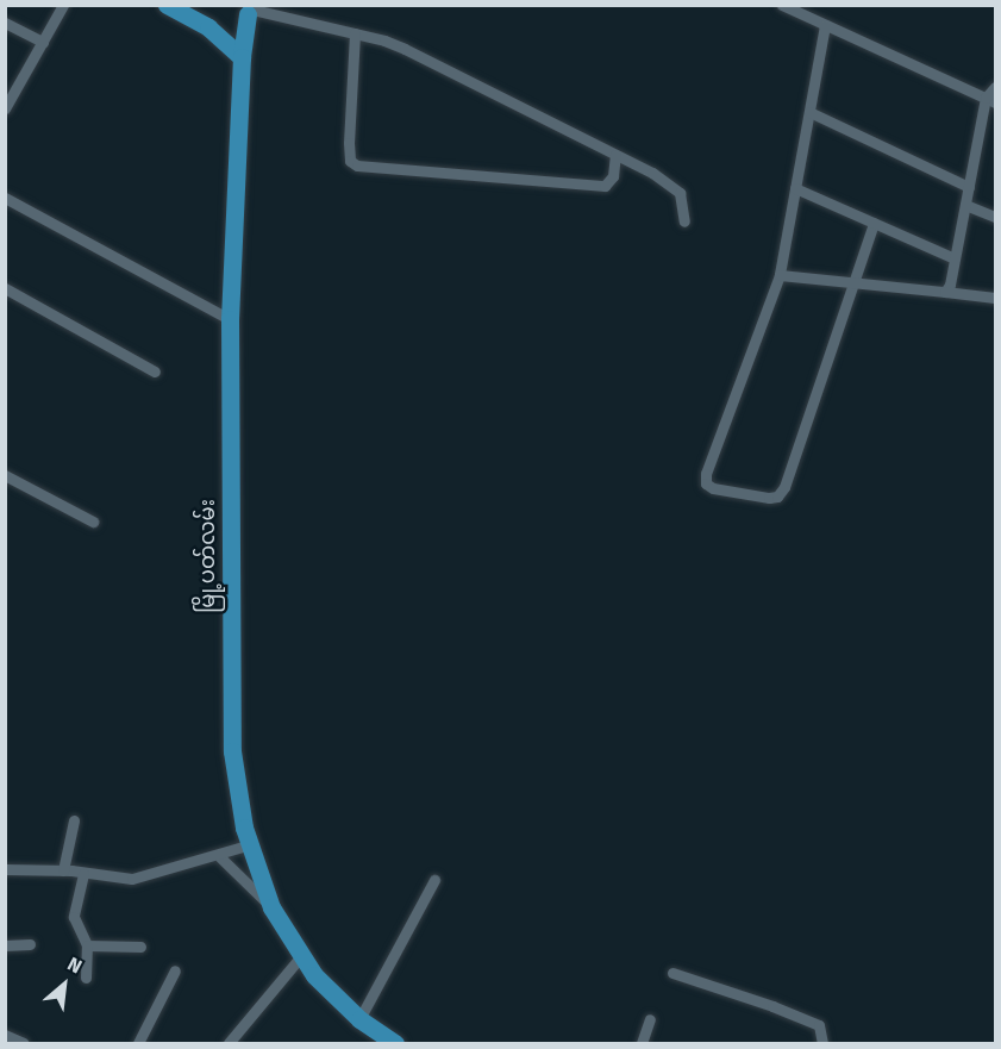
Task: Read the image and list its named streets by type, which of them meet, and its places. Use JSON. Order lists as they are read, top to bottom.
{
  "streets": {
    "main road": ["မြို့ပတ်လမ်း"]
  },
  "north": "top right"
}
